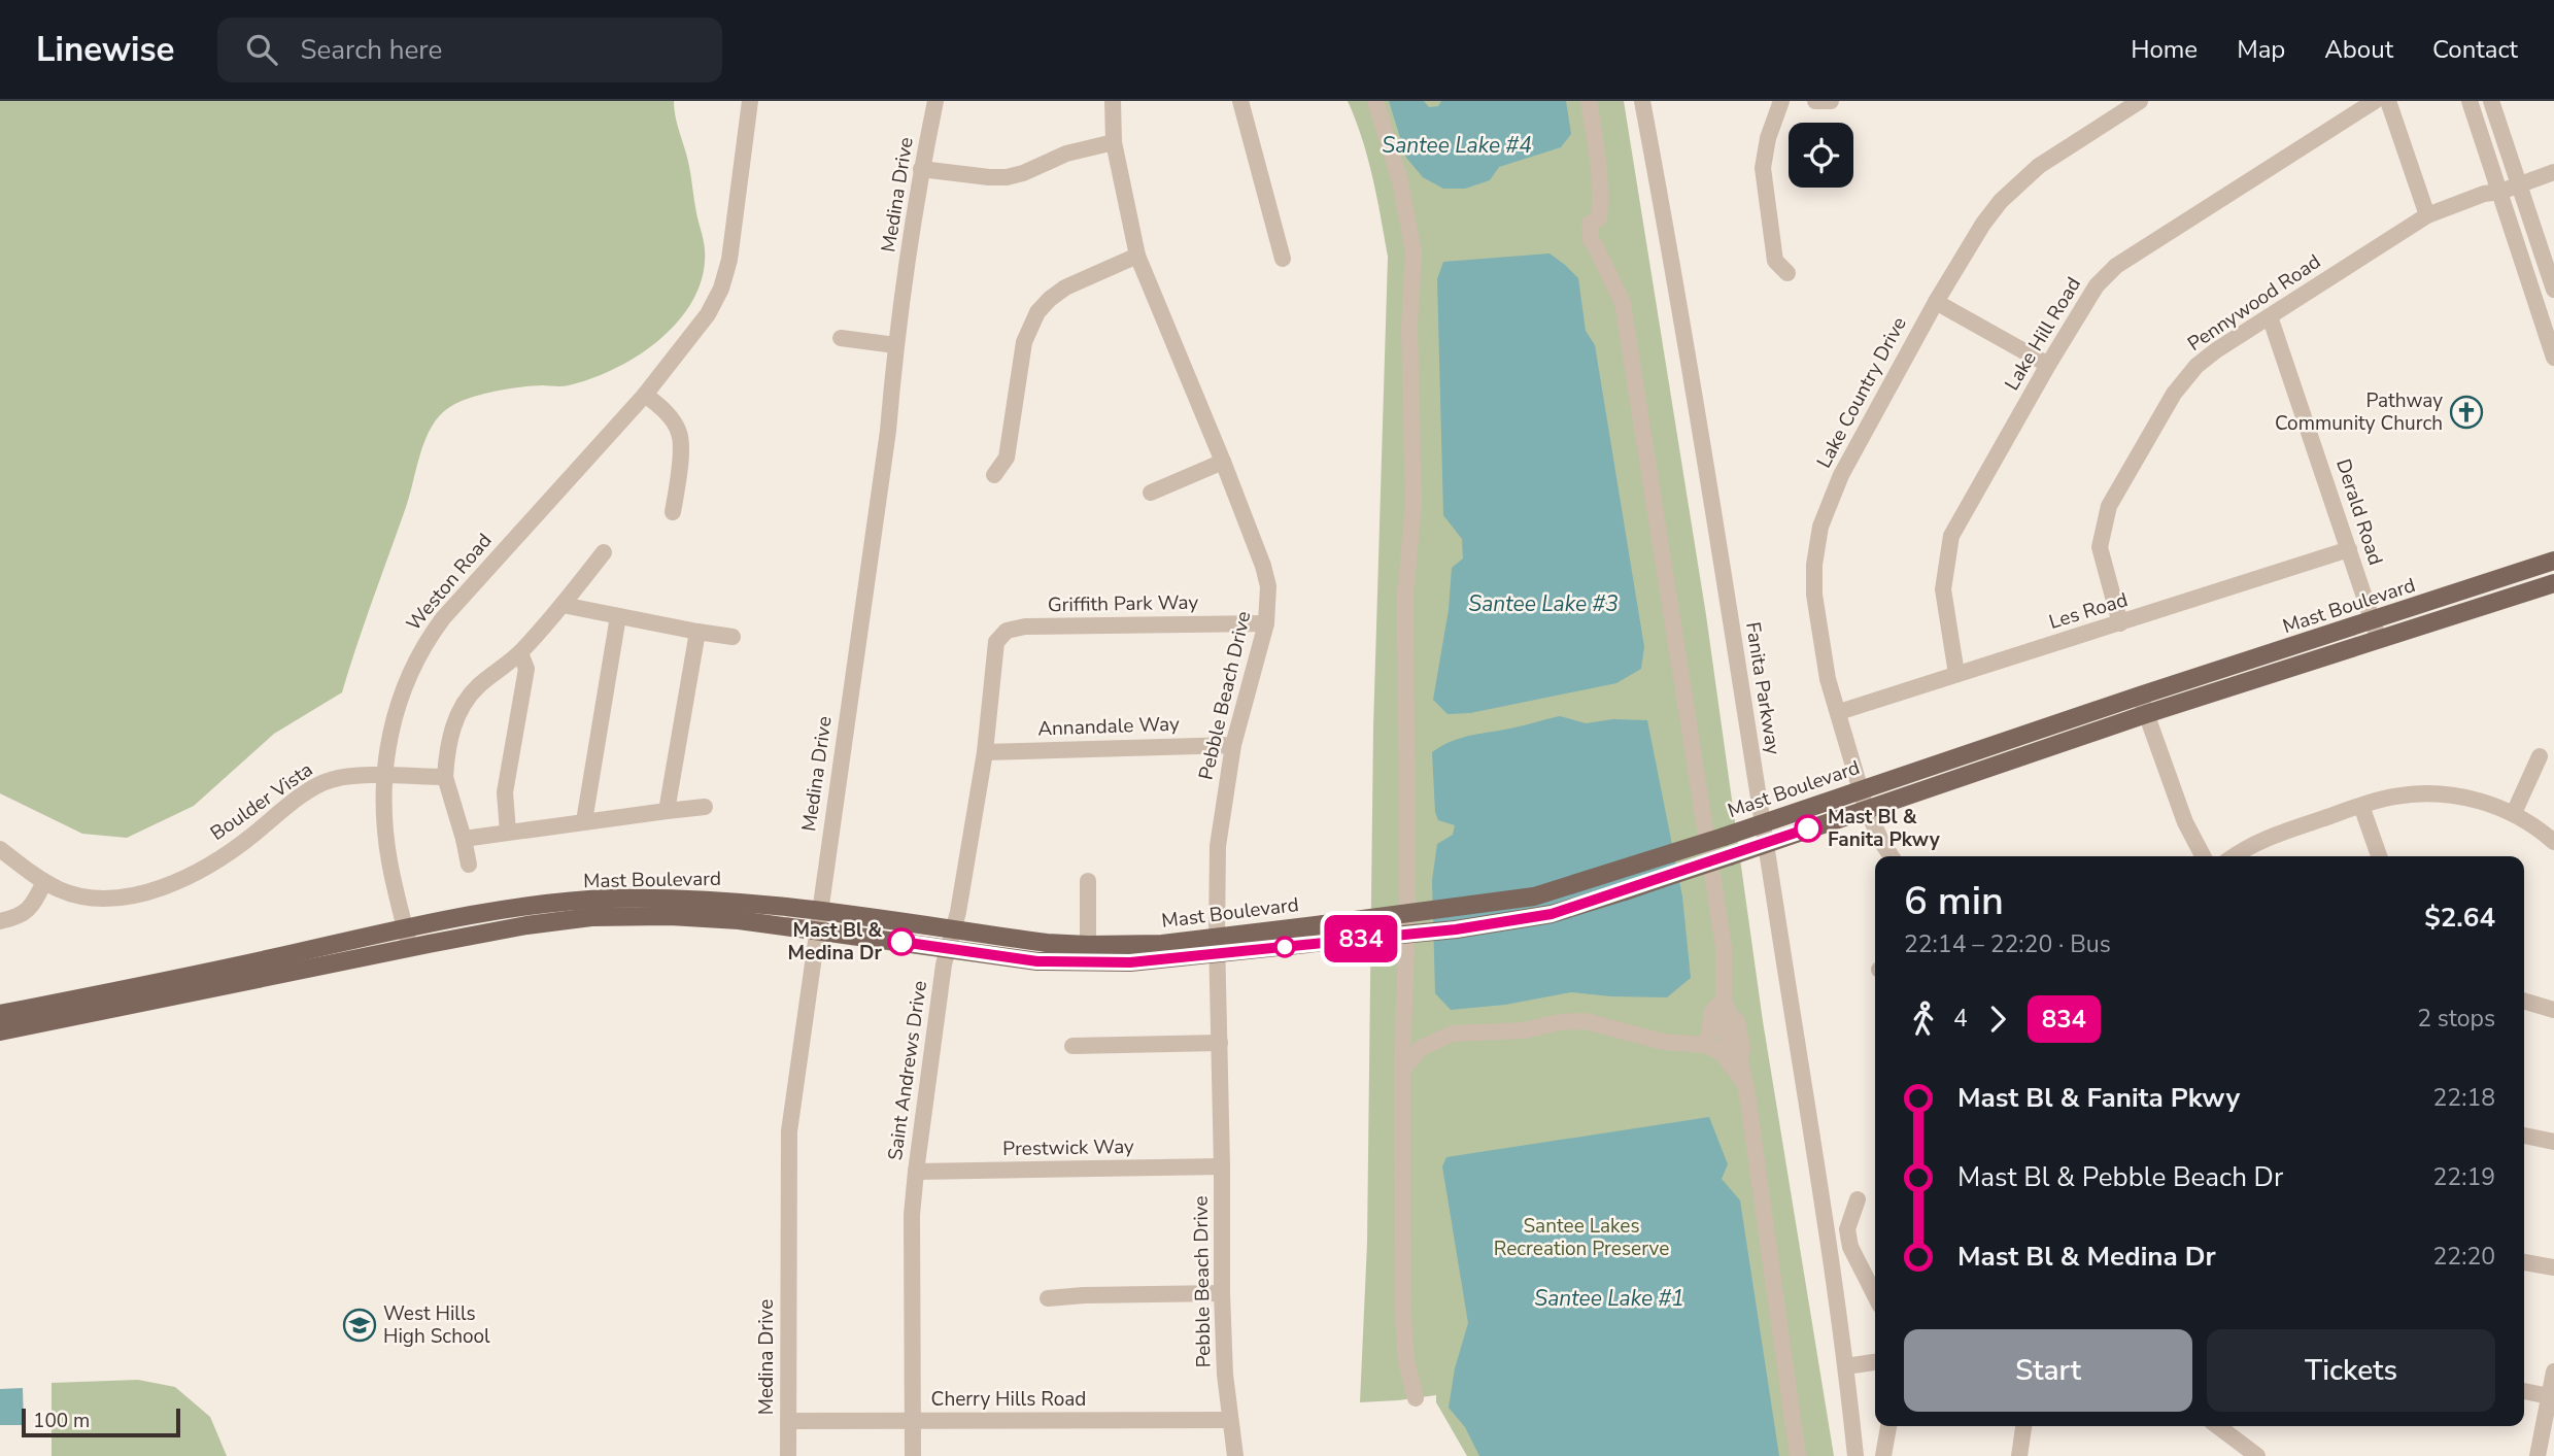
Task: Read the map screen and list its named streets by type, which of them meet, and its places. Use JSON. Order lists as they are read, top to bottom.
{
  "streets": {
    "main road": ["Mast Boulevard"],
    "street": [
      "Medina Drive",
      "Pennywood Road",
      "Lake Hill Road",
      "Lake Country Drive",
      "Derald Road",
      "Weston Road",
      "Griffith Park Way",
      "Les Road",
      "Fanita Parkway",
      "Pebble Beach Drive",
      "Annandale Way",
      "Boulder Vista",
      "Saint Andrews Drive",
      "Prestwick Way",
      "Cherry Hills Road"
    ]
  },
  "crossings": [
    ["Medina Drive", "Mast Boulevard"],
    ["Medina Drive", "Cherry Hills Road"],
    ["Pennywood Road", "Derald Road"],
    ["Pennywood Road", "Les Road"],
    ["Lake Hill Road", "Les Road"],
    ["Lake Country Drive", "Mast Boulevard"],
    ["Lake Country Drive", "Les Road"],
    ["Derald Road", "Mast Boulevard"],
    ["Derald Road", "Les Road"],
    ["Weston Road", "Mast Boulevard"],
    ["Weston Road", "Boulder Vista"],
    ["Griffith Park Way", "Pebble Beach Drive"],
    ["Griffith Park Way", "Saint Andrews Drive"],
    ["Mast Boulevard", "Fanita Parkway"],
    ["Mast Boulevard", "Pebble Beach Drive"],
    ["Mast Boulevard", "Saint Andrews Drive"],
    ["Pebble Beach Drive", "Annandale Way"],
    ["Pebble Beach Drive", "Prestwick Way"],
    ["Pebble Beach Drive", "Cherry Hills Road"],
    ["Annandale Way", "Saint Andrews Drive"],
    ["Saint Andrews Drive", "Prestwick Way"],
    ["Saint Andrews Drive", "Cherry Hills Road"]
  ],
  "water": ["Santee Lake #4", "Santee Lake #3", "Santee Lake #1"],
  "parks": ["Santee Lakes Recreation Preserve"],
  "places": {
    "church": ["Pathway Community Church"],
    "other": ["Mast Bl & Fanita Pkwy", "Mast Bl & Medina Dr"],
    "school or university": ["West Hills High School"]
  },
  "lines": ["bus line 834"],
  "scale_bar": "100 m",
  "page": {
    "header": "Linewise",
    "search": "Search here",
    "nav": [
      "Home",
      "Map",
      "About",
      "Contact"
    ],
    "on_map": "834",
    "heading": ["6 min", "22:14 – 22:20 · Bus", "$2.64"],
    "legs": ["4", "834", "2 stops"],
    "list": [
      {
        "name": "Mast Bl & Fanita Pkwy",
        "value": "22:18"
      },
      {
        "name": "Mast Bl & Pebble Beach Dr",
        "value": "22:19"
      },
      {
        "name": "Mast Bl & Medina Dr",
        "value": "22:20"
      }
    ],
    "buttons": ["Start", "Tickets"],
    "scale": "100 m"
  }
}
